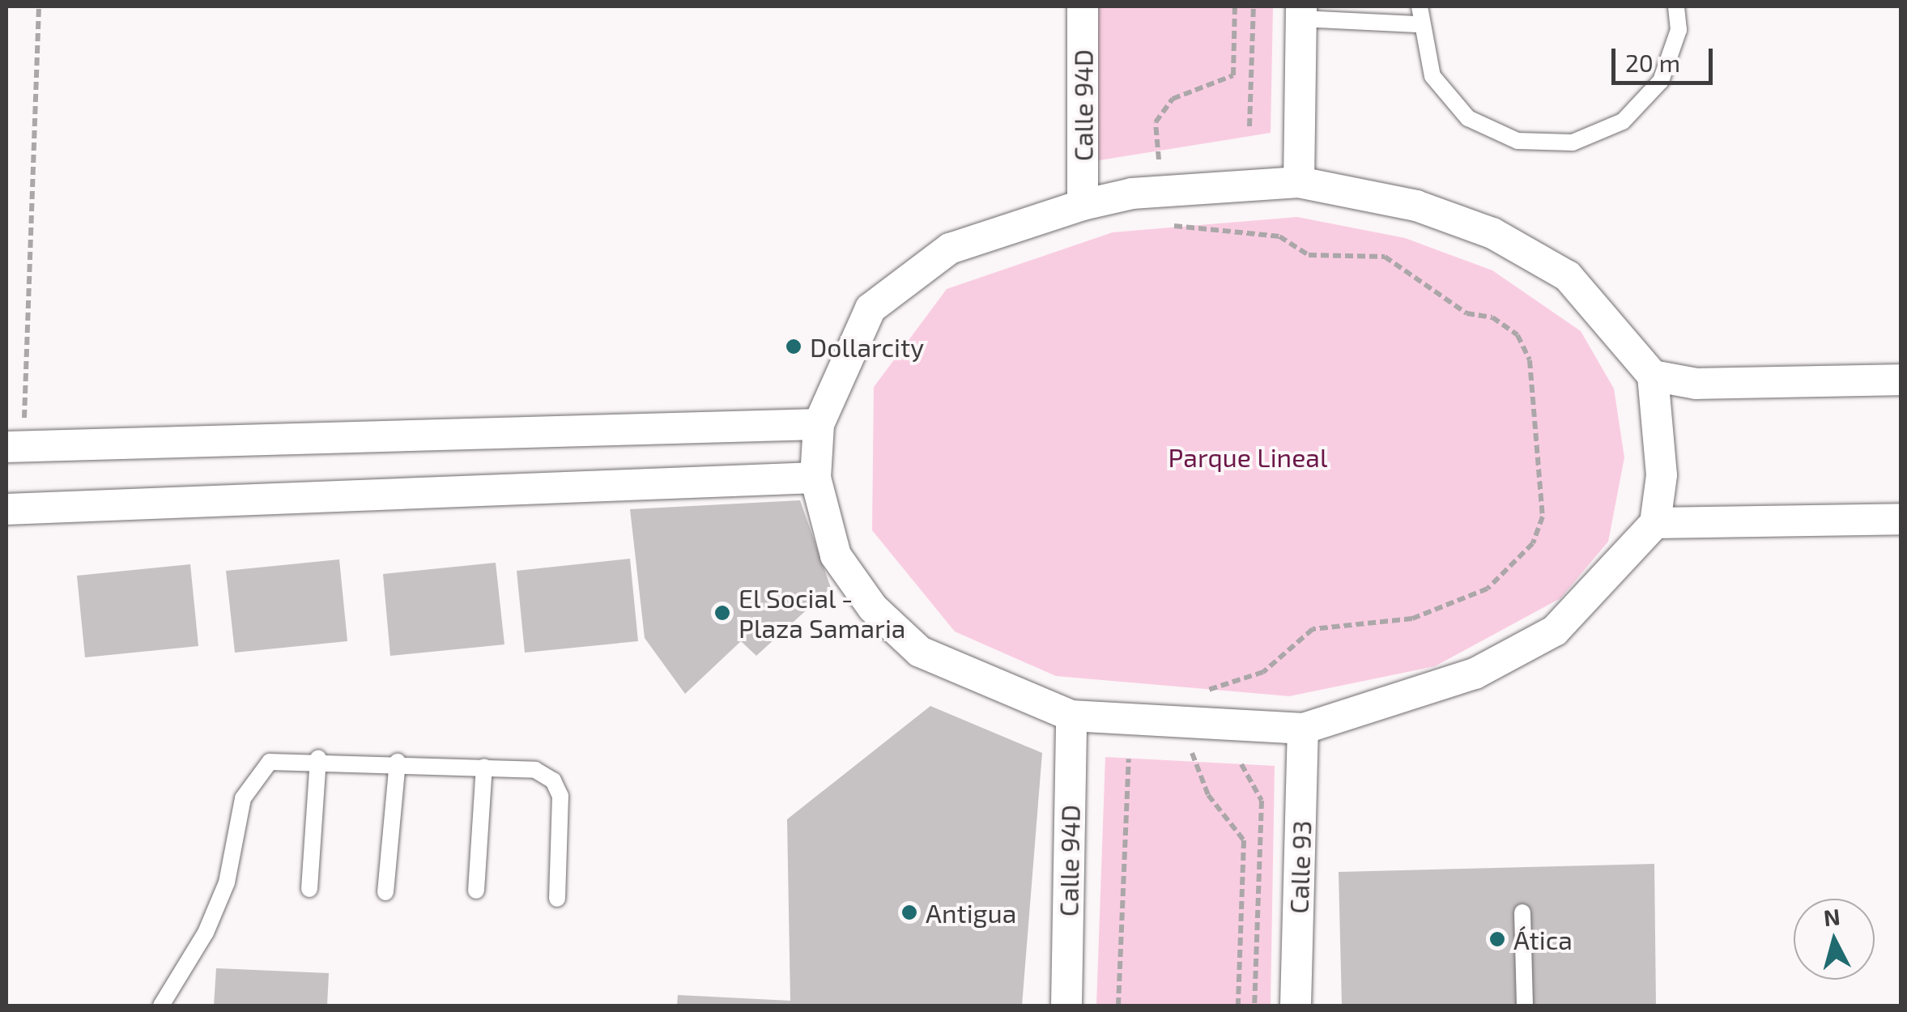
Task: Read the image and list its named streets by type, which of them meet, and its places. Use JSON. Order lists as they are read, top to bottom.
{
  "streets": {
    "street": ["Calle 94D", "Calle 93"]
  },
  "parks": ["Parque Lineal"],
  "places": [
    "Dollarcity",
    "El Social - Plaza Samaria",
    "Antigua",
    "Ática"
  ],
  "scale_bar": "20 m",
  "north": "top"
}
